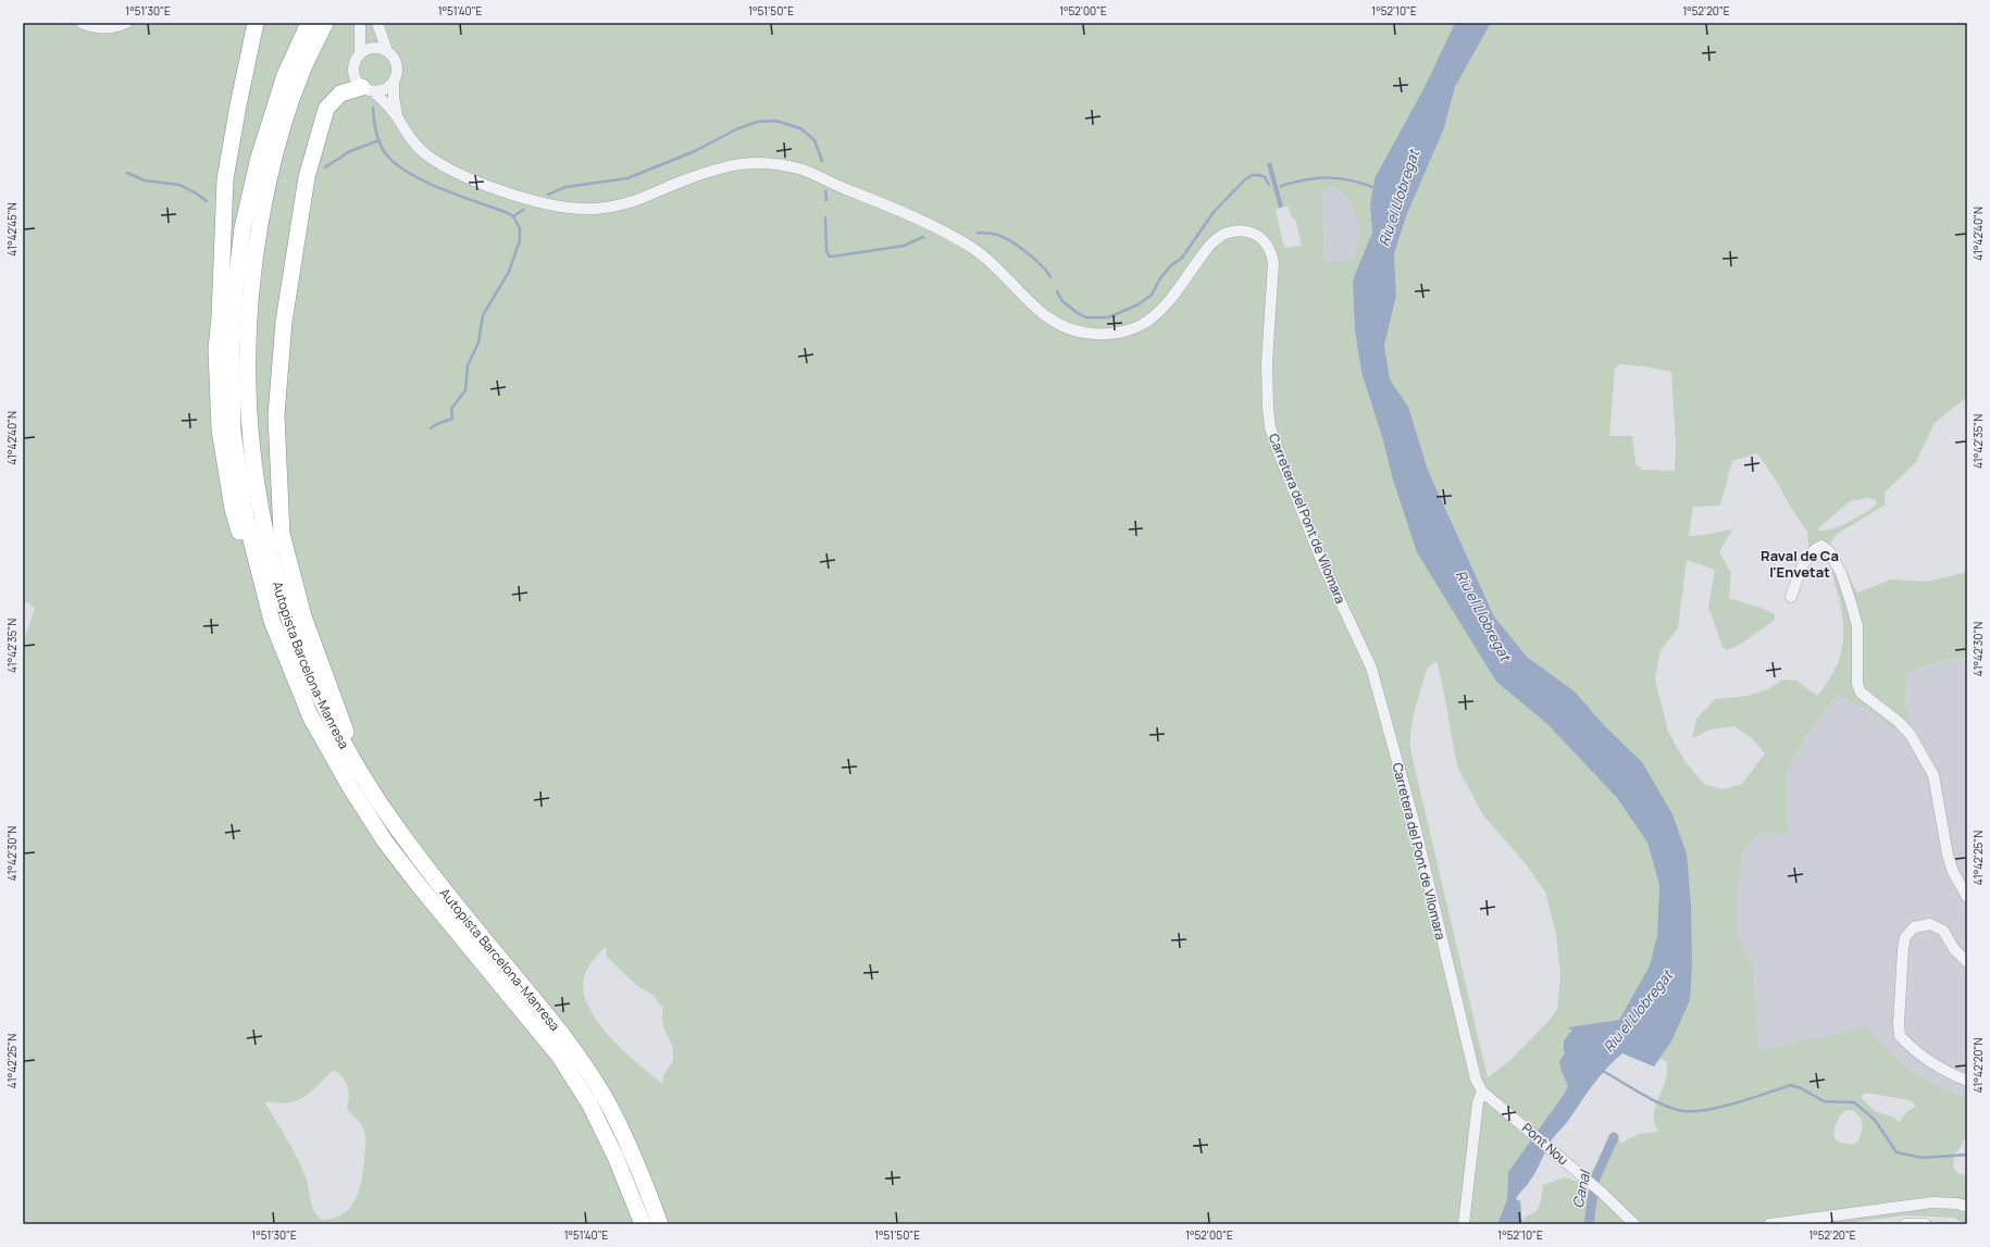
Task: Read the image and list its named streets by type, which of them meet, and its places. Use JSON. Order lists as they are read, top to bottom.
{
  "streets": {
    "highway": ["Autopista Barcelona-Manresa"],
    "street": ["Carretera del Pont de Vilomara", "Pont Nou"]
  },
  "crossings": [
    ["Carretera del Pont de Vilomara", "Pont Nou"]
  ],
  "districts": ["Raval de Ca l'Envetat"],
  "water": ["Riu el Llobregat", "Canal"],
  "coordinates": [
    "1°51'30\"E",
    "1°51'40\"E",
    "1°51'50\"E",
    "1°52'00\"E",
    "1°52'10\"E",
    "1°52'20\"E",
    "41°42'45\"N",
    "41°42'40\"N",
    "41°42'35\"N",
    "41°42'30\"N",
    "41°42'25\"N",
    "41°42'20\"N"
  ]
}
